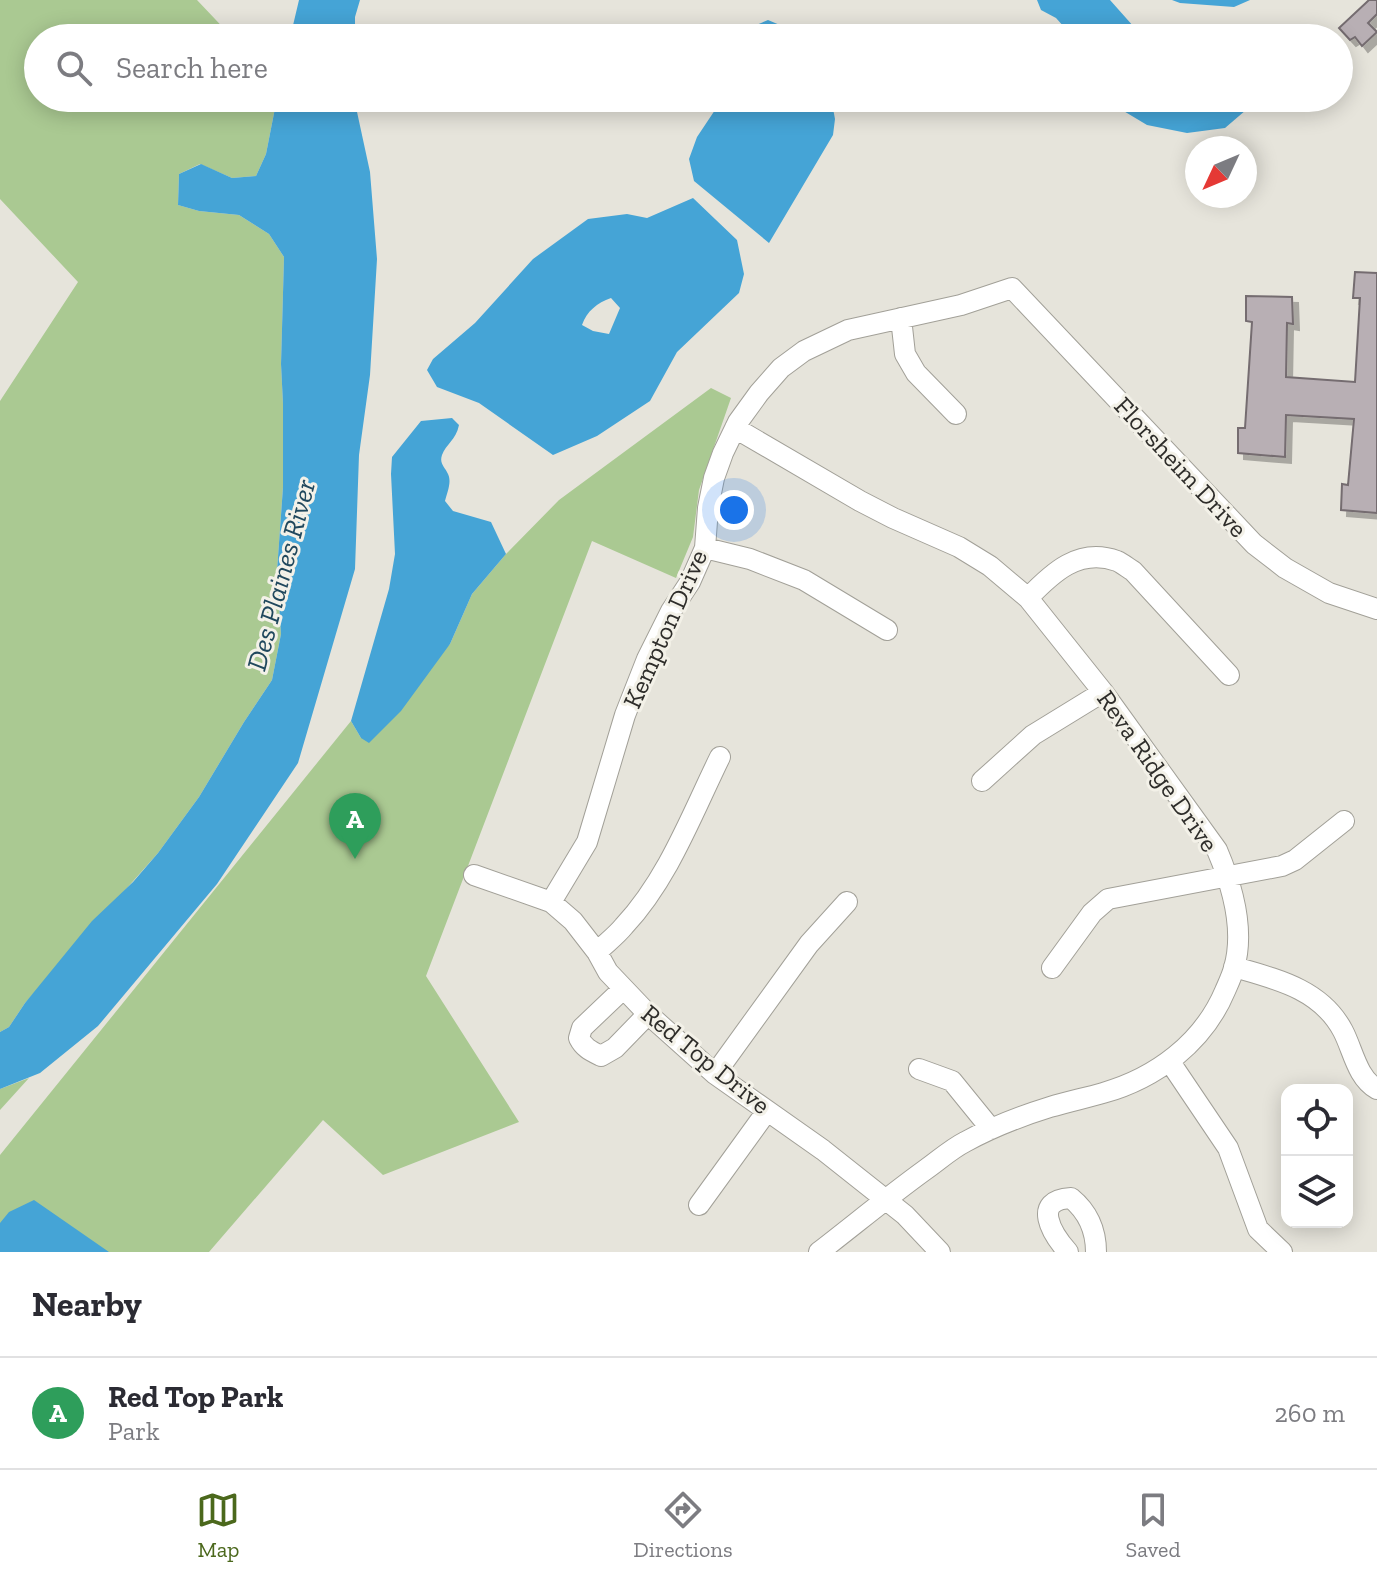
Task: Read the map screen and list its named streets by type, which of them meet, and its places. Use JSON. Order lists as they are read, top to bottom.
{
  "streets": {
    "street": [
      "Florsheim Drive",
      "Kempton Drive",
      "Reva Ridge Drive",
      "Red Top Drive"
    ]
  },
  "crossings": [
    ["Florsheim Drive", "Kempton Drive"],
    ["Kempton Drive", "Reva Ridge Drive"],
    ["Kempton Drive", "Red Top Drive"],
    ["Reva Ridge Drive", "Red Top Drive"]
  ],
  "water": ["Des Plaines River"],
  "north": "bottom left",
  "page": {
    "search": "Search here",
    "pins": "A",
    "heading": "Nearby",
    "list": [
      {
        "mark": "A",
        "name": "Red Top Park",
        "note": "Park",
        "value": "260 m"
      }
    ],
    "nav": ["Map", "Directions", "Saved"]
  }
}
